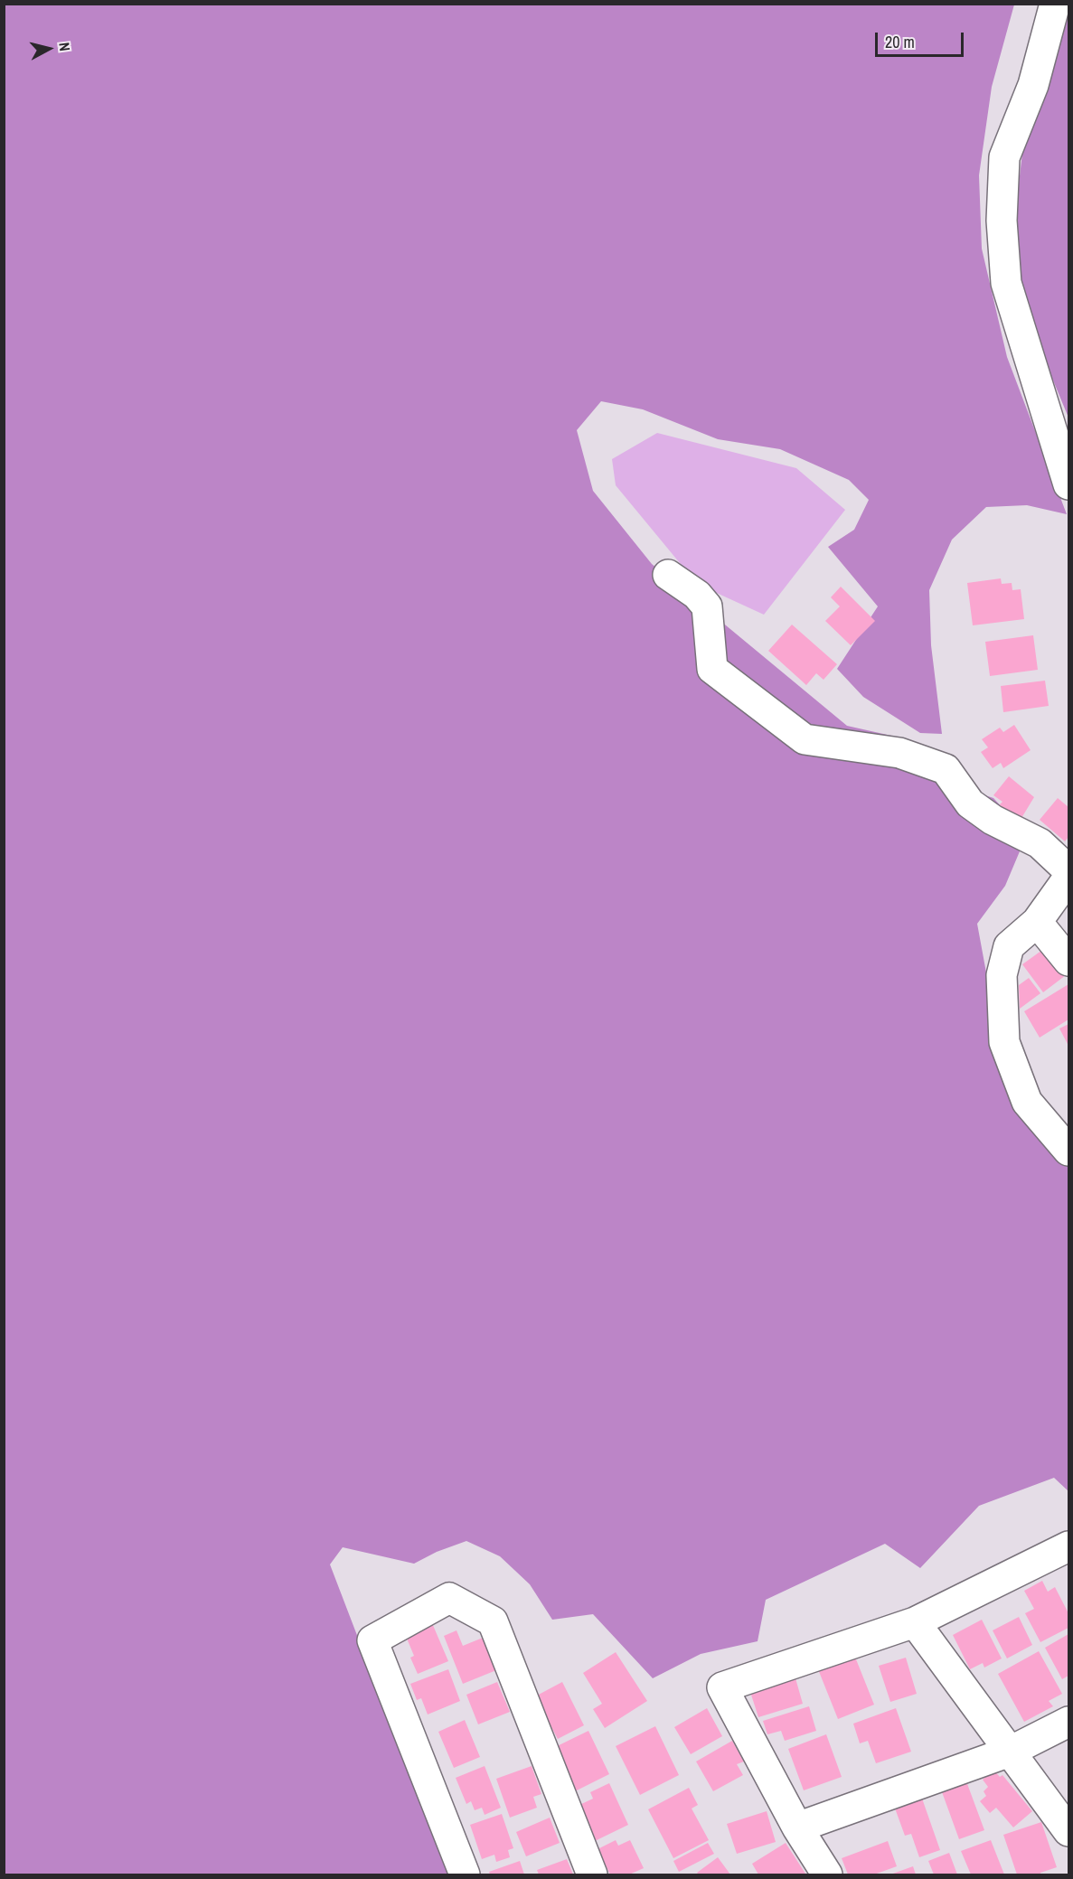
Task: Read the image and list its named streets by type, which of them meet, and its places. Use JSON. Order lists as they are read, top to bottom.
{
  "scale_bar": "20 m",
  "north": "right"
}
